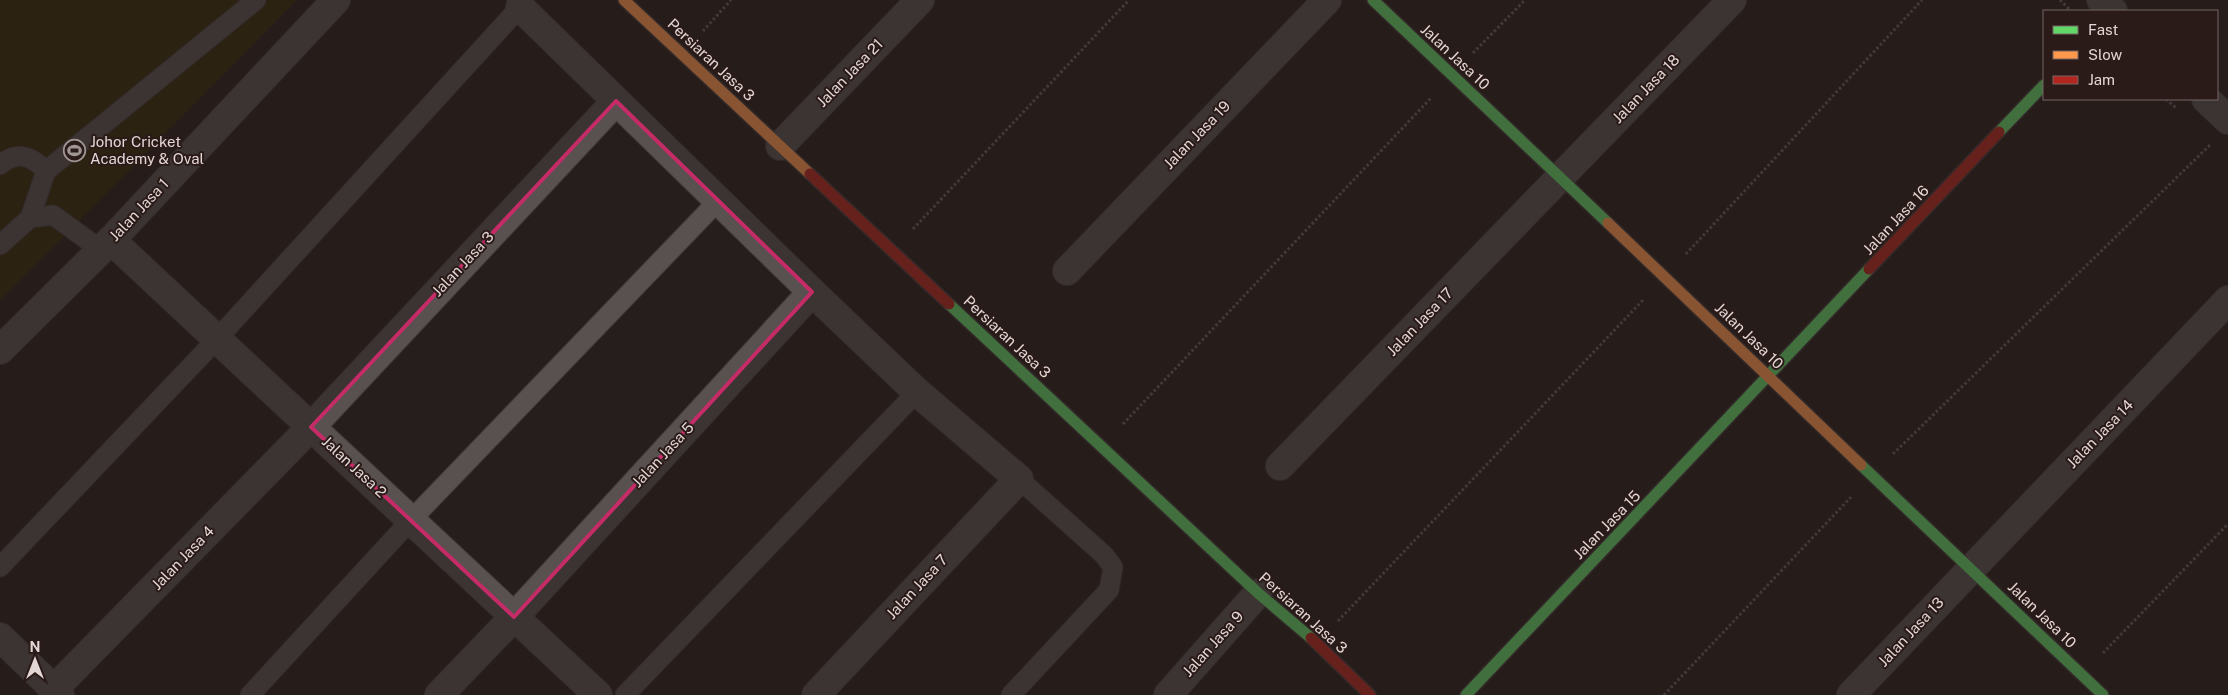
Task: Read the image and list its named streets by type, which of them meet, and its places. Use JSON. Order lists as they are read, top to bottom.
{
  "streets": {
    "street": [
      "Jalan Jasa 10",
      "Persiaran Jasa 3",
      "Jalan Jasa 21",
      "Jalan Jasa 18",
      "Jalan Jasa 19",
      "Jalan Jasa 1",
      "Jalan Jasa 16",
      "Jalan Jasa 3",
      "Jalan Jasa 17",
      "Jalan Jasa 14",
      "Jalan Jasa 5",
      "Jalan Jasa 2",
      "Jalan Jasa 15",
      "Jalan Jasa 4",
      "Jalan Jasa 7",
      "Jalan Jasa 13",
      "Jalan Jasa 9"
    ]
  },
  "crossings": [
    ["Jalan Jasa 10", "Jalan Jasa 18"],
    ["Jalan Jasa 10", "Jalan Jasa 16"],
    ["Jalan Jasa 10", "Jalan Jasa 17"],
    ["Jalan Jasa 10", "Jalan Jasa 14"],
    ["Jalan Jasa 10", "Jalan Jasa 15"],
    ["Jalan Jasa 10", "Jalan Jasa 13"],
    ["Persiaran Jasa 3", "Jalan Jasa 21"],
    ["Persiaran Jasa 3", "Jalan Jasa 9"],
    ["Jalan Jasa 18", "Jalan Jasa 17"],
    ["Jalan Jasa 1", "Jalan Jasa 2"],
    ["Jalan Jasa 16", "Jalan Jasa 15"],
    ["Jalan Jasa 3", "Jalan Jasa 2"],
    ["Jalan Jasa 3", "Jalan Jasa 4"],
    ["Jalan Jasa 14", "Jalan Jasa 13"],
    ["Jalan Jasa 5", "Jalan Jasa 2"],
    ["Jalan Jasa 2", "Jalan Jasa 4"]
  ],
  "places": {
    "sports": ["Johor Cricket Academy & Oval"]
  },
  "legend": ["Fast", "Slow", "Jam"],
  "north": "top"
}
